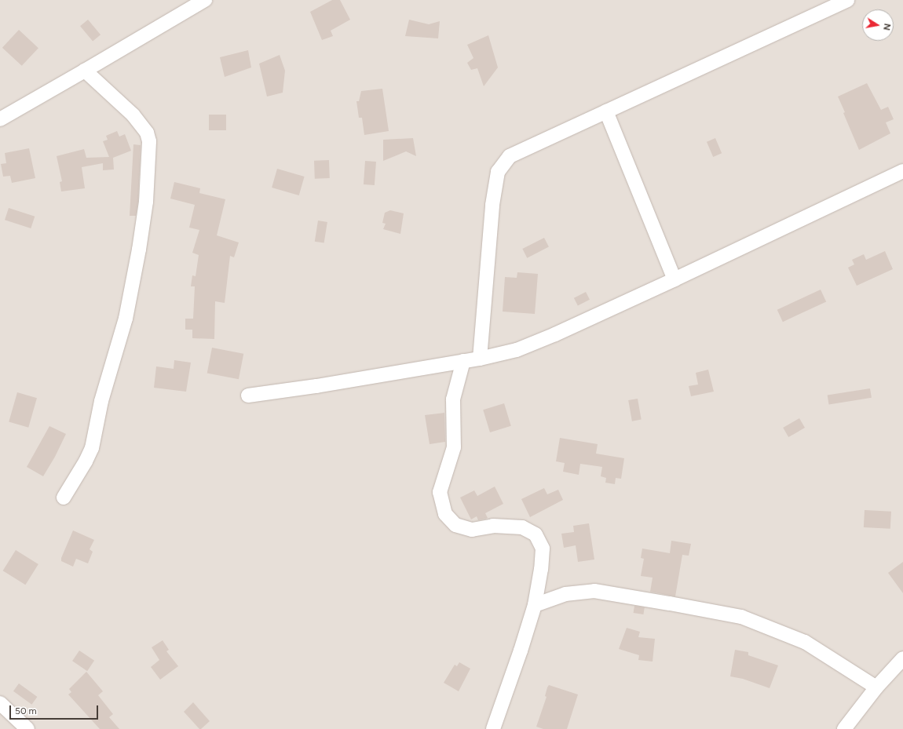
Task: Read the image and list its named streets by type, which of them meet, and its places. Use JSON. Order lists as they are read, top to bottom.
{
  "scale_bar": "50 m",
  "north": "right"
}
